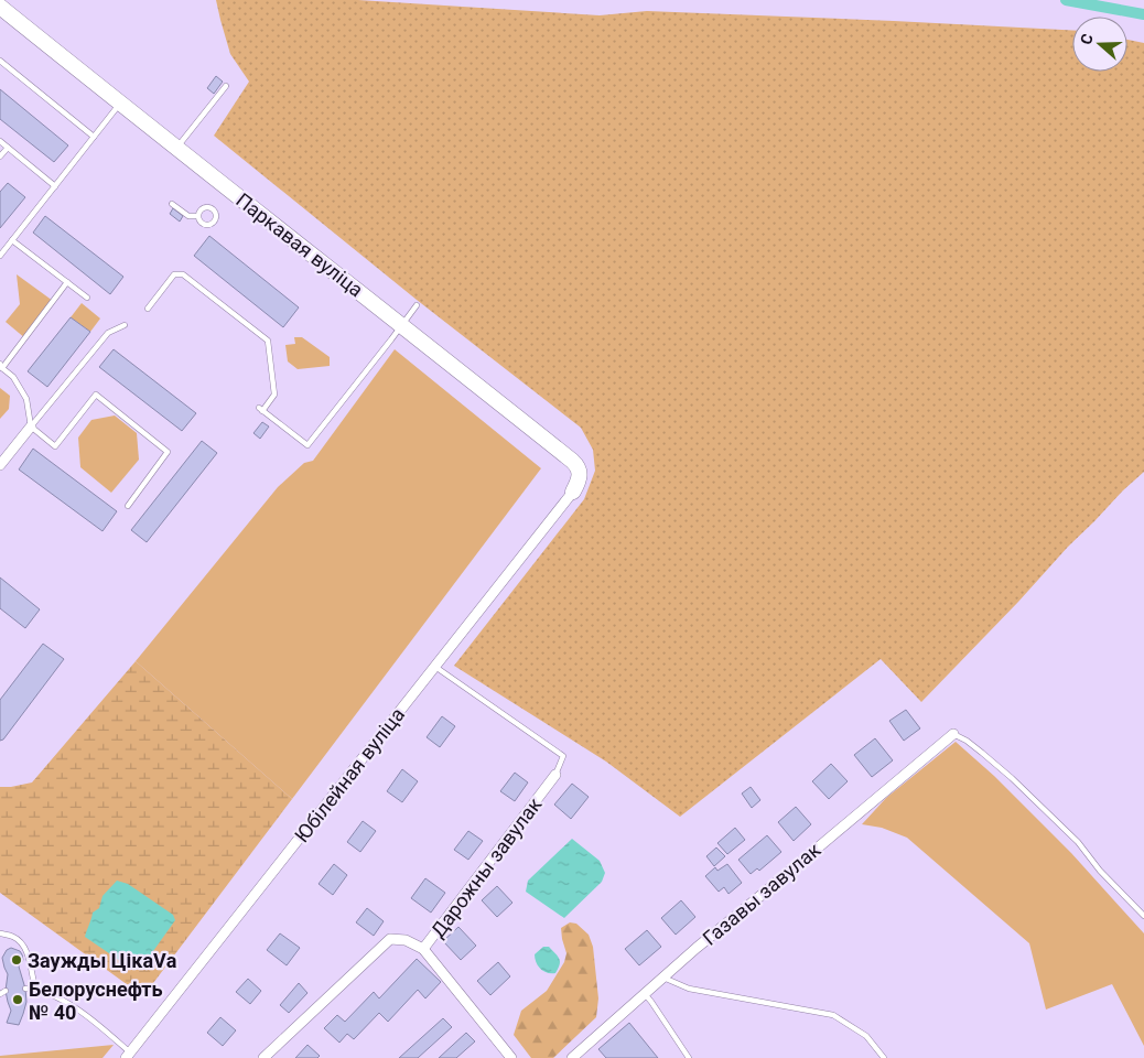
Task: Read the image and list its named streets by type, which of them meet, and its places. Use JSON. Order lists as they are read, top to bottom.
{
  "streets": {
    "street": [
      "Паркавая вуліца",
      "Юбілейная вуліца",
      "Дарожны завулак",
      "Газавы завулак"
    ]
  },
  "crossings": [
    ["Паркавая вуліца", "Юбілейная вуліца"]
  ],
  "places": ["Заужды ЦікаVа", "Белоруснефть № 40"],
  "north": "left"
}
